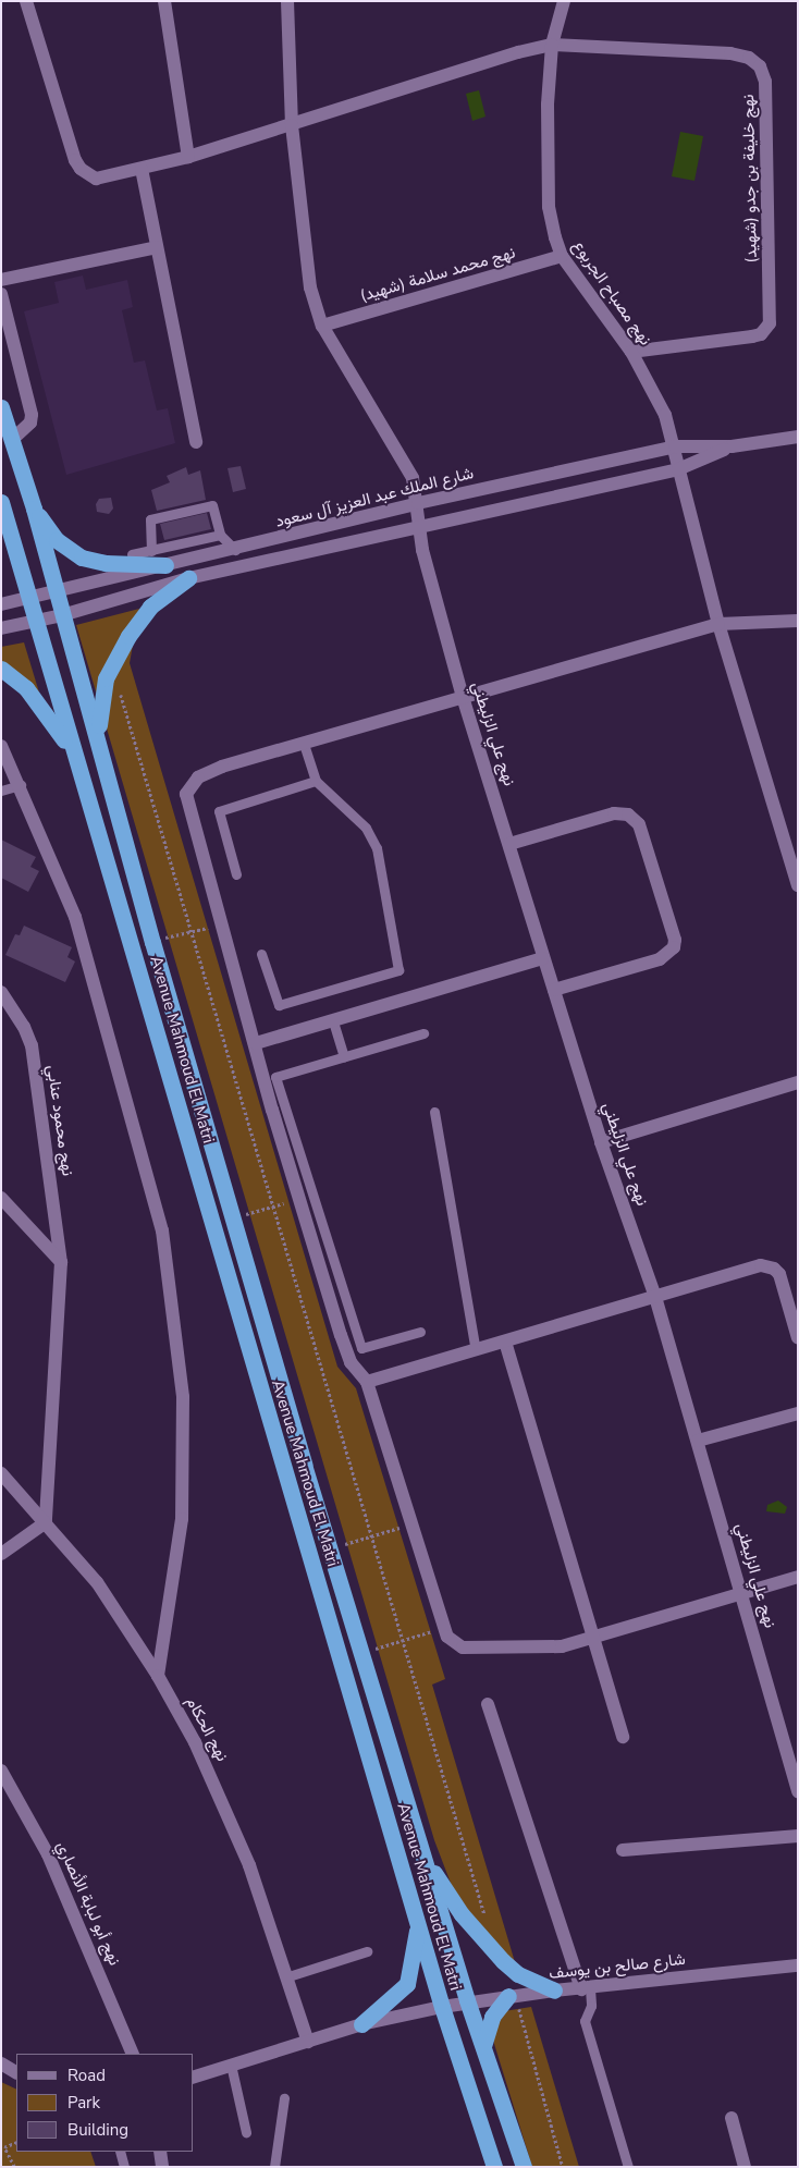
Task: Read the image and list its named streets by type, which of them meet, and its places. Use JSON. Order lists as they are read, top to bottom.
{
  "streets": {
    "highway": ["Avenue Mahmoud El Matri"],
    "street": [
      "نهج خليفة بن جدو (شهيد)",
      "نهج محمد سلامة (شهيد)",
      "نهج مصباح الجربوع",
      "شارع الملك عبد العزيز آل سعود",
      "نهج علي الزليطني",
      "نهج محمود عنابي",
      "نهج الحكام",
      "نهج أبو لبابة الأنصاري",
      "شارع صالح بن يوسف"
    ]
  },
  "crossings": [
    ["نهج خليفة بن جدو (شهيد)", "نهج مصباح الجربوع"],
    ["نهج خليفة بن جدو (شهيد)", "نهج علي الزليطني"],
    ["نهج محمد سلامة (شهيد)", "نهج مصباح الجربوع"],
    ["نهج محمد سلامة (شهيد)", "نهج علي الزليطني"],
    ["نهج مصباح الجربوع", "شارع الملك عبد العزيز آل سعود"],
    ["شارع الملك عبد العزيز آل سعود", "نهج علي الزليطني"],
    ["شارع الملك عبد العزيز آل سعود", "Avenue Mahmoud El Matri"],
    ["Avenue Mahmoud El Matri", "شارع صالح بن يوسف"],
    ["نهج محمود عنابي", "نهج الحكام"],
    ["نهج الحكام", "شارع صالح بن يوسف"]
  ],
  "legend": ["Road", "Park", "Building"]
}
